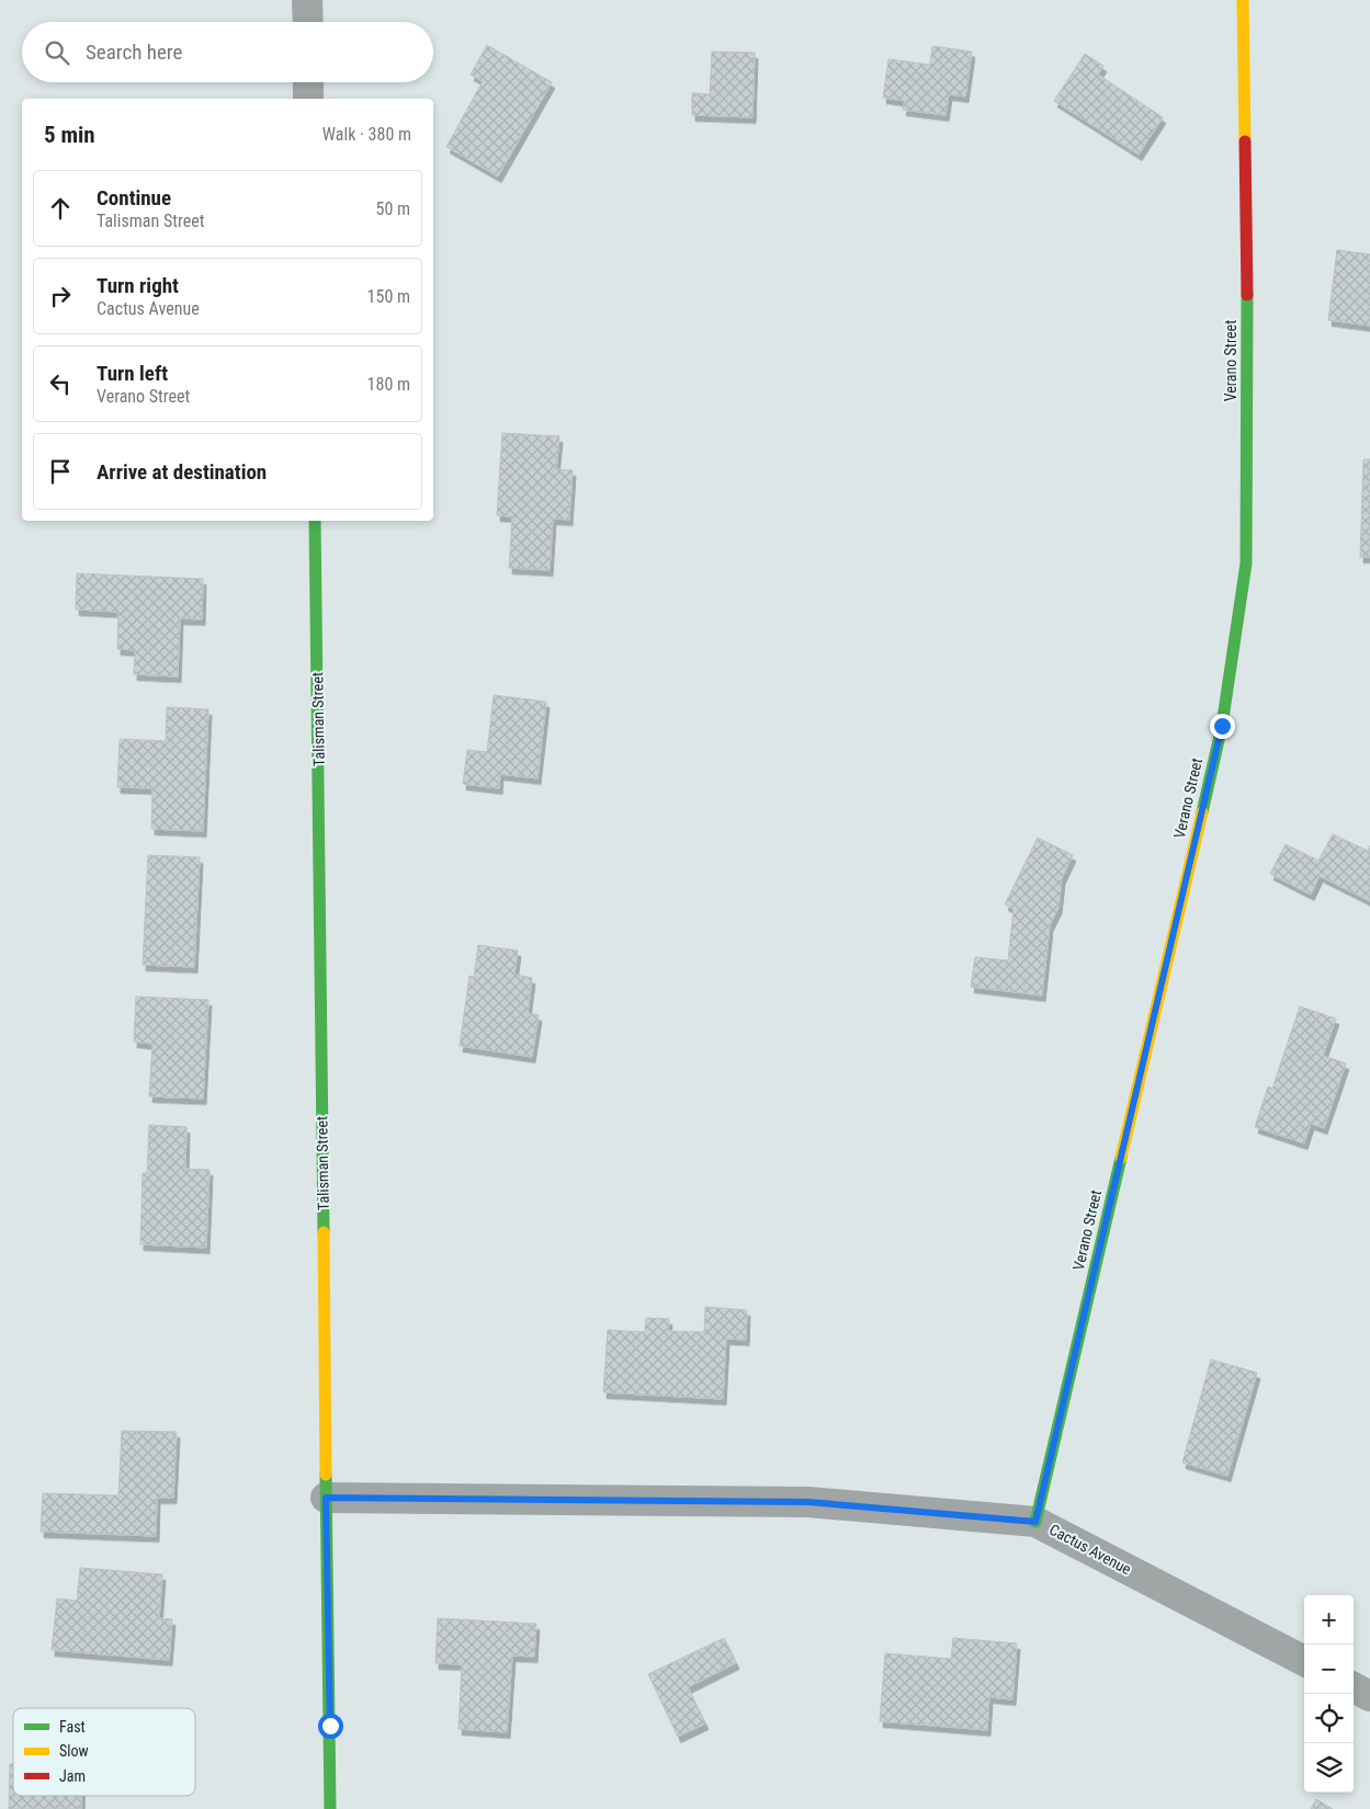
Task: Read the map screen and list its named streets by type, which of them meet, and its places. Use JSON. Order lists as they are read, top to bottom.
{
  "streets": {
    "street": ["Verano Street", "Talisman Street", "Cactus Avenue"]
  },
  "crossings": [
    ["Verano Street", "Cactus Avenue"],
    ["Talisman Street", "Cactus Avenue"]
  ],
  "legend": ["Fast", "Slow", "Jam"],
  "page": {
    "search": "Search here",
    "heading": ["5 min", "Walk · 380 m"],
    "list": [
      ["Continue", "Talisman Street", "50 m"],
      ["Turn right", "Cactus Avenue", "150 m"],
      ["Turn left", "Verano Street", "180 m"],
      "Arrive at destination"
    ],
    "map_buttons": ["+", "−"]
  }
}
